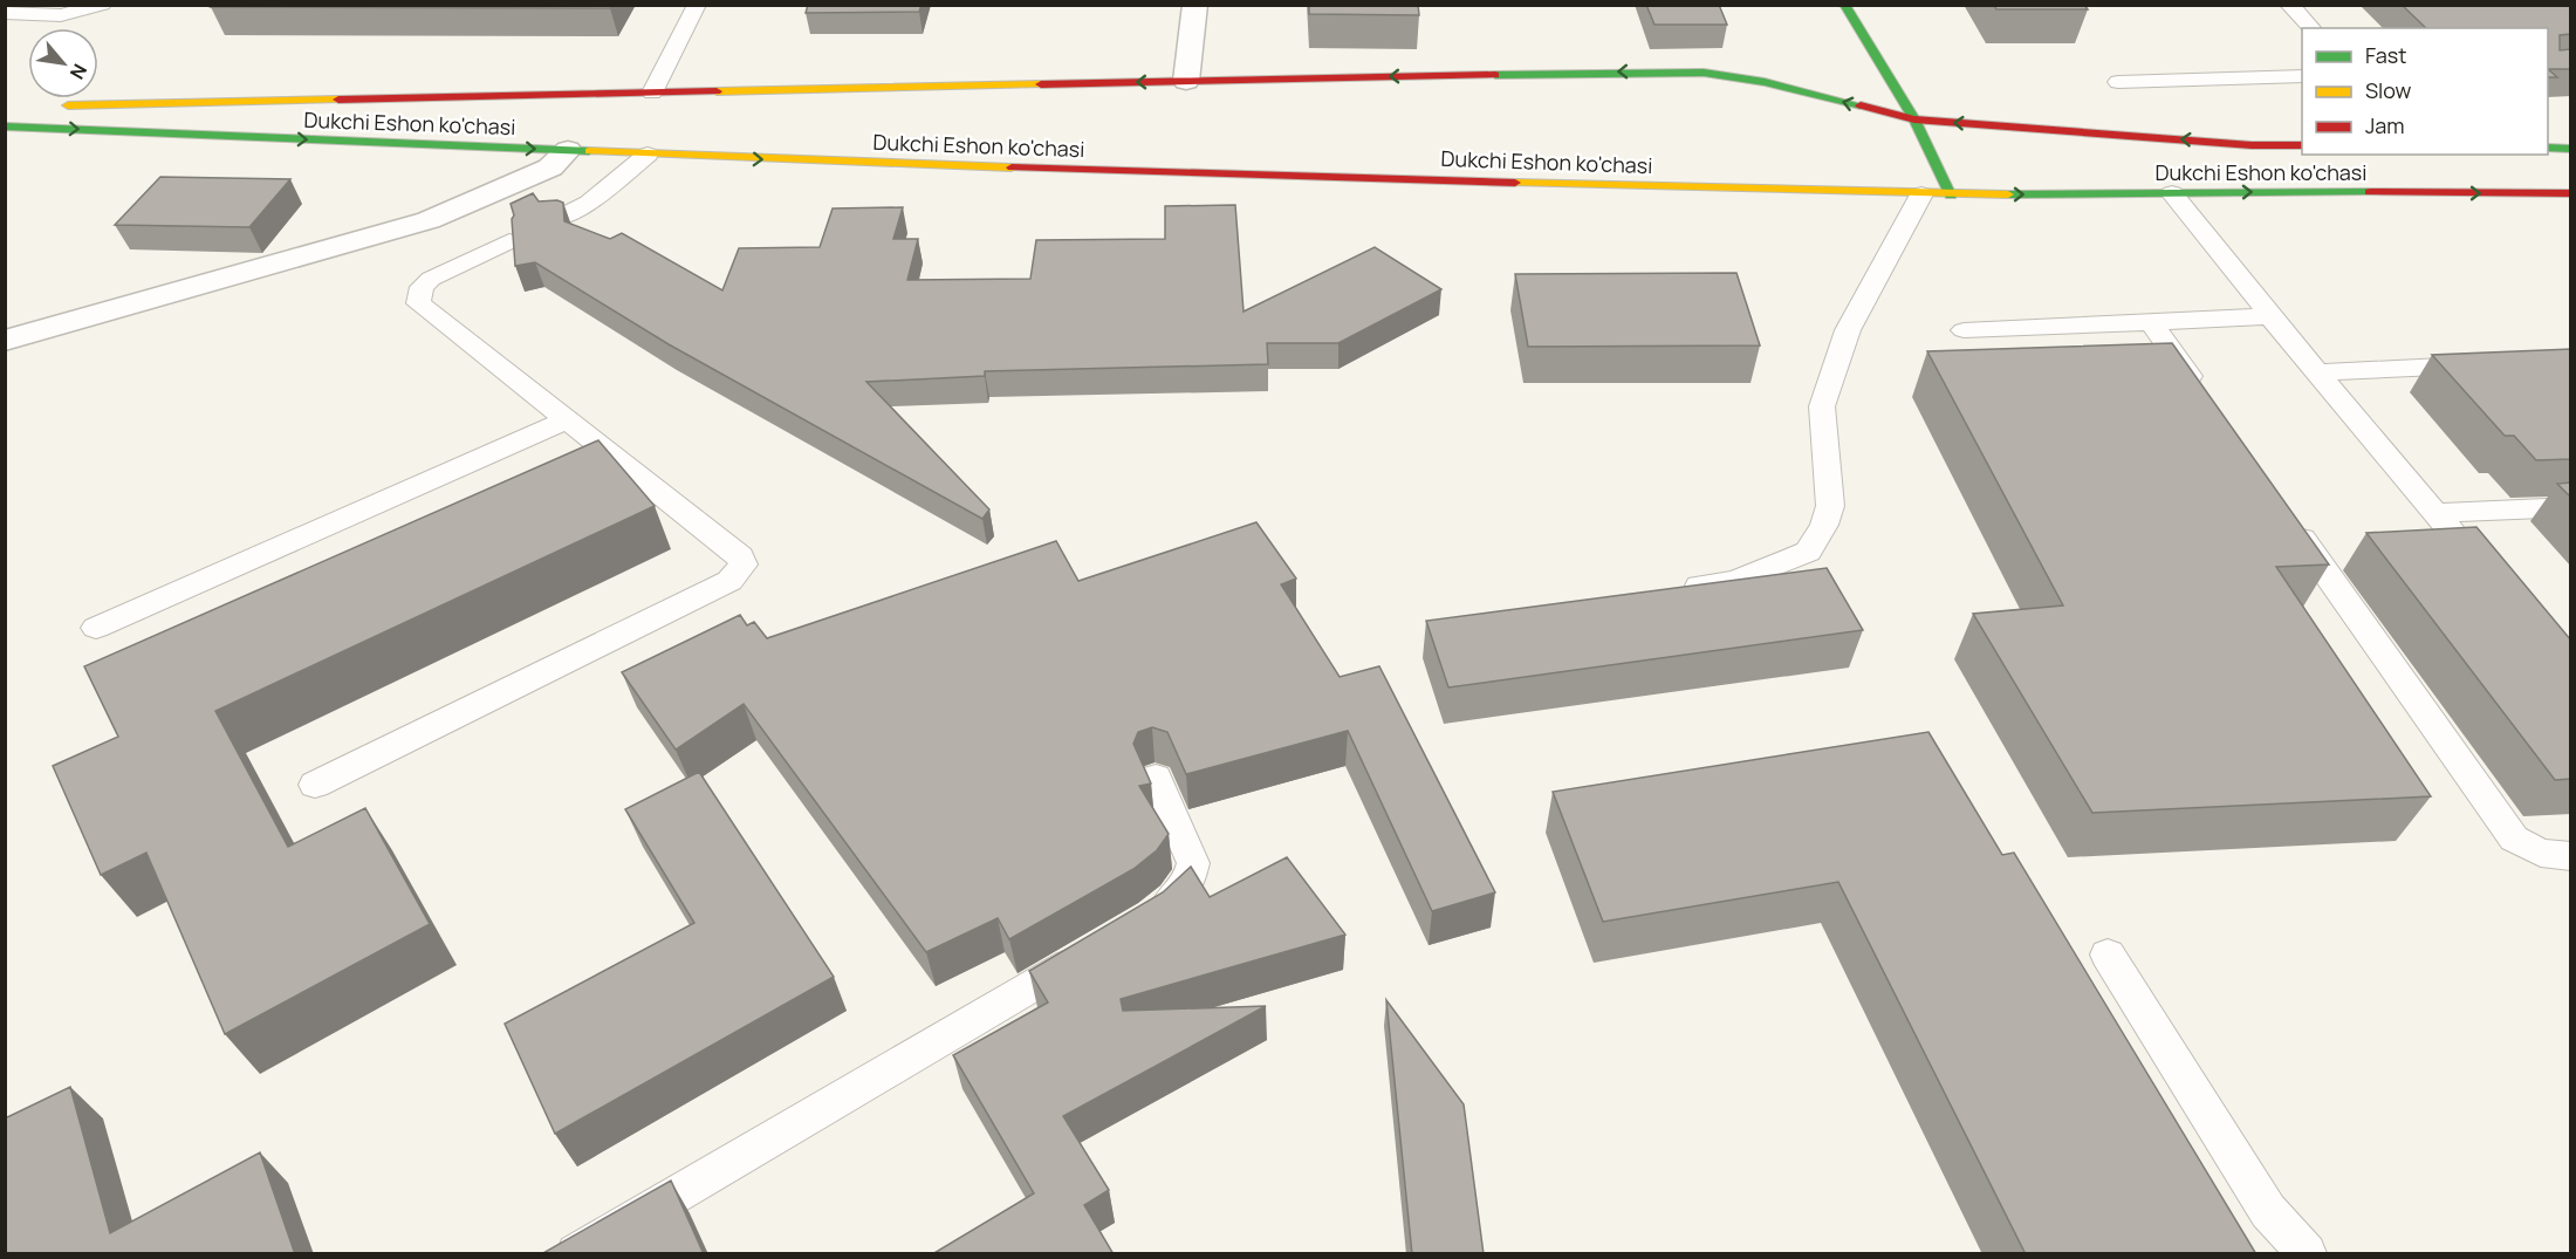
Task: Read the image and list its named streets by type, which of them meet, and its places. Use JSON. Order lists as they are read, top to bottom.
{
  "streets": {
    "main road": ["Dukchi Eshon ko'chasi"]
  },
  "legend": ["Fast", "Slow", "Jam"],
  "north": "bottom right"
}
